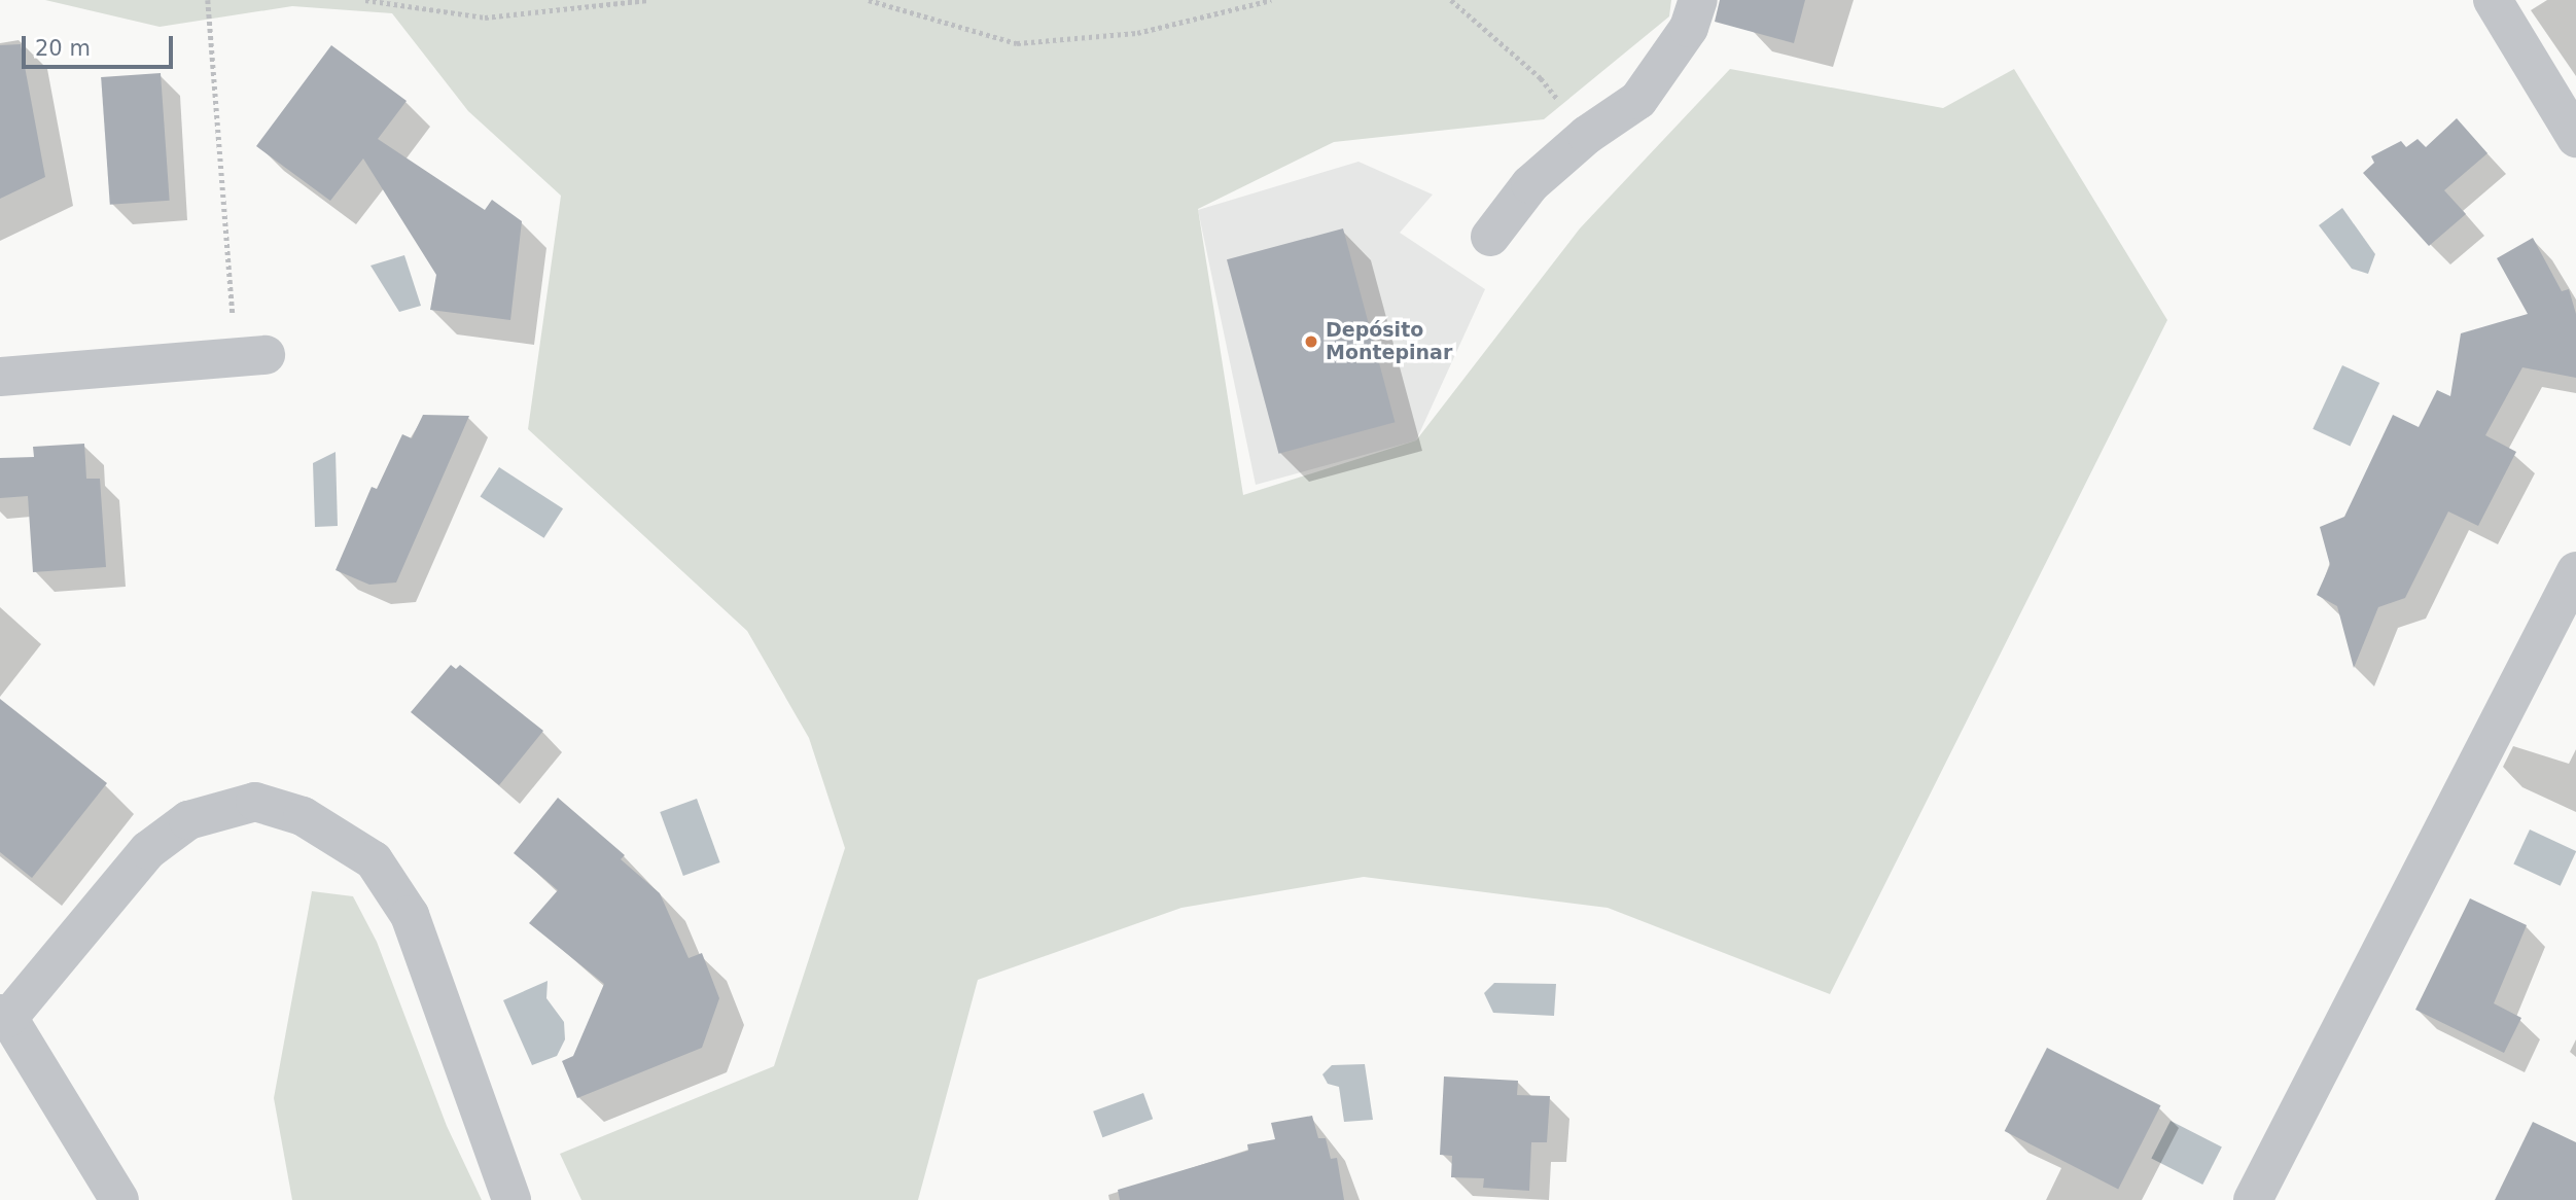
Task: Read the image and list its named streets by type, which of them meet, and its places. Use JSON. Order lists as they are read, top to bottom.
{
  "places": ["Depósito Montepinar"],
  "scale_bar": "20 m"
}
